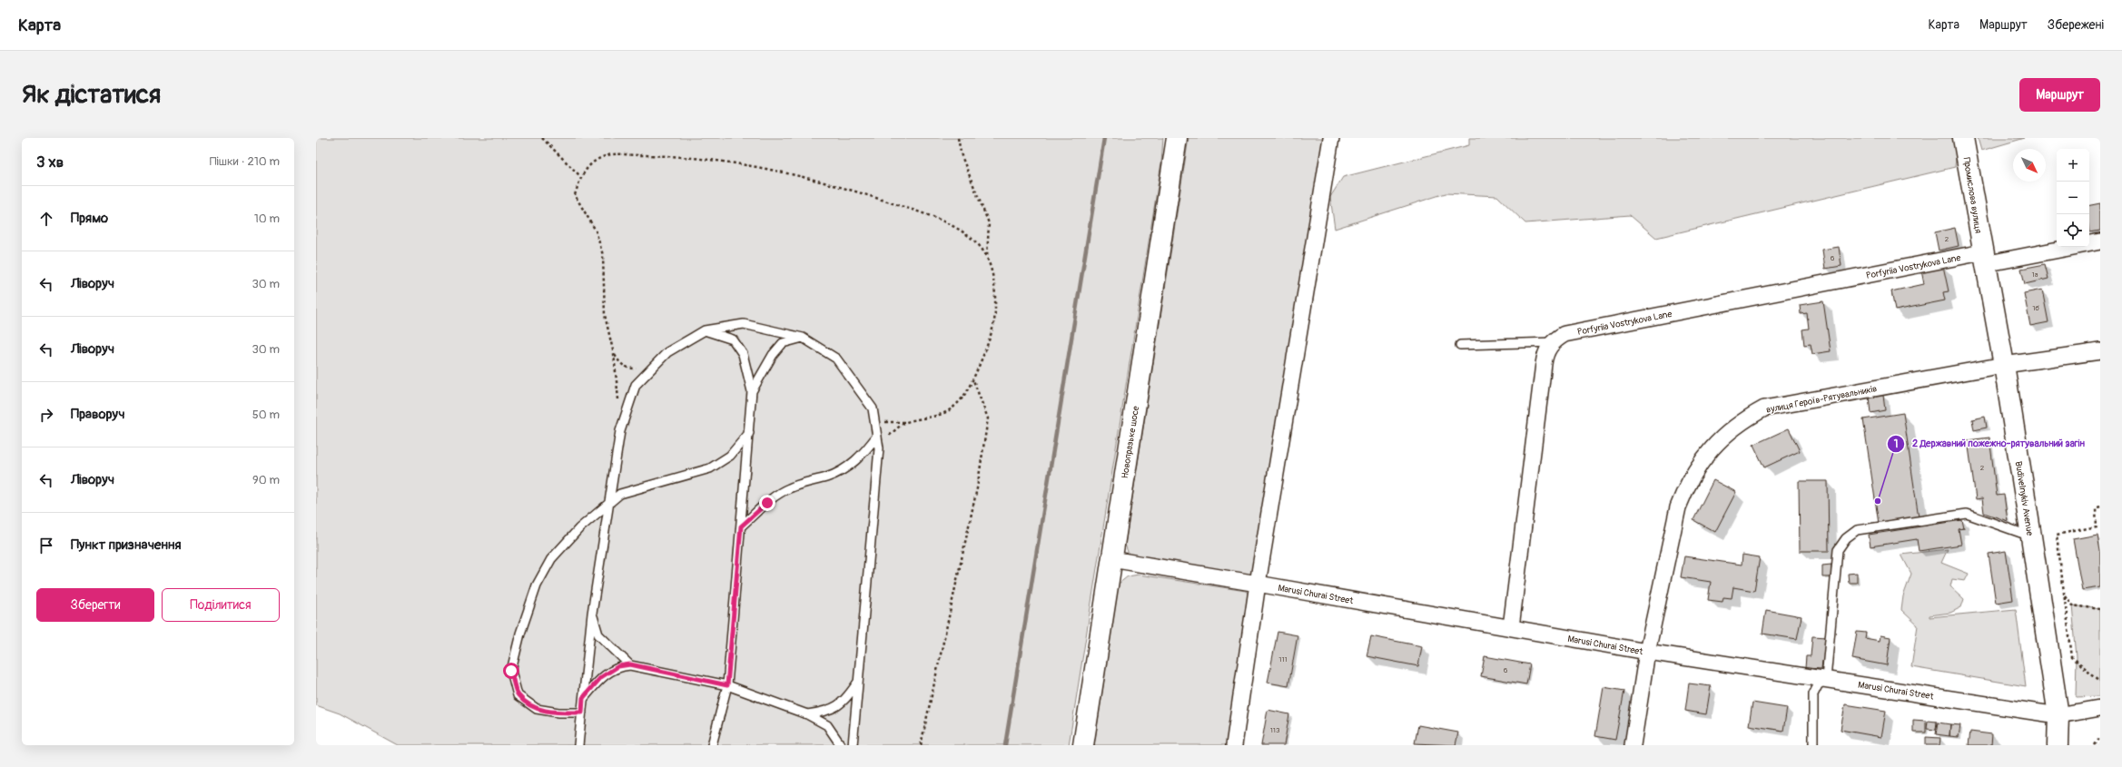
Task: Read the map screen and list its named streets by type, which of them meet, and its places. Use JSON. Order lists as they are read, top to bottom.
{
  "streets": {
    "main road": ["Промислова вулиця", "Новопразьке шосе", "Budivelnykiv Avenue"],
    "street": ["Porfyriia Vostrykova Lane", "вулиця Героїв-Рятувальників", "Marusi Churai Street"]
  },
  "crossings": [
    ["Промислова вулиця", "Porfyriia Vostrykova Lane"],
    ["Промислова вулиця", "Budivelnykiv Avenue"],
    ["Porfyriia Vostrykova Lane", "Budivelnykiv Avenue"],
    ["вулиця Героїв-Рятувальників", "Budivelnykiv Avenue"],
    ["вулиця Героїв-Рятувальників", "Marusi Churai Street"],
    ["Новопразьке шосе", "Marusi Churai Street"],
    ["Budivelnykiv Avenue", "Marusi Churai Street"]
  ],
  "places": ["2 Державний пожежно-рятувальний загін"],
  "house_numbers": [
    "2",
    "6",
    "1а",
    "1б",
    "2",
    "111",
    "6",
    "113"
  ],
  "north": "bottom right",
  "page": {
    "header": "Карта",
    "nav": ["Карта", "Маршрут", "Збережені"],
    "buttons": [
      "Маршрут",
      ["Зберегти", "Поділитися"]
    ],
    "title": "Як дістатися",
    "heading": ["3 хв", "Пішки · 210 m"],
    "map_buttons": ["+", "−"],
    "list": [
      ["Прямо", "10 m"],
      ["Ліворуч", "30 m"],
      ["Ліворуч", "30 m"],
      ["Праворуч", "50 m"],
      ["Ліворуч", "90 m"],
      "Пункт призначення"
    ]
  }
}
